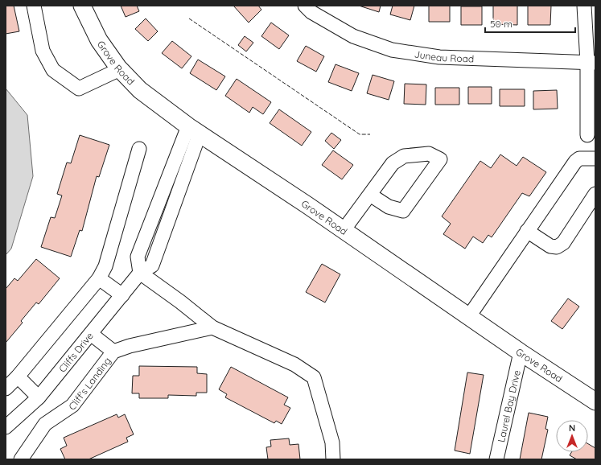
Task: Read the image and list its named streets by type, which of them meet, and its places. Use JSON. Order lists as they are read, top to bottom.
{
  "streets": {
    "main road": ["Grove Road"],
    "street": [
      "Juneau Road",
      "Cliffs Drive",
      "Cliff's Landing",
      "Laurel Bay Drive"
    ]
  },
  "crossings": [
    ["Grove Road", "Laurel Bay Drive"]
  ],
  "scale_bar": "50 m",
  "north": "top"
}
